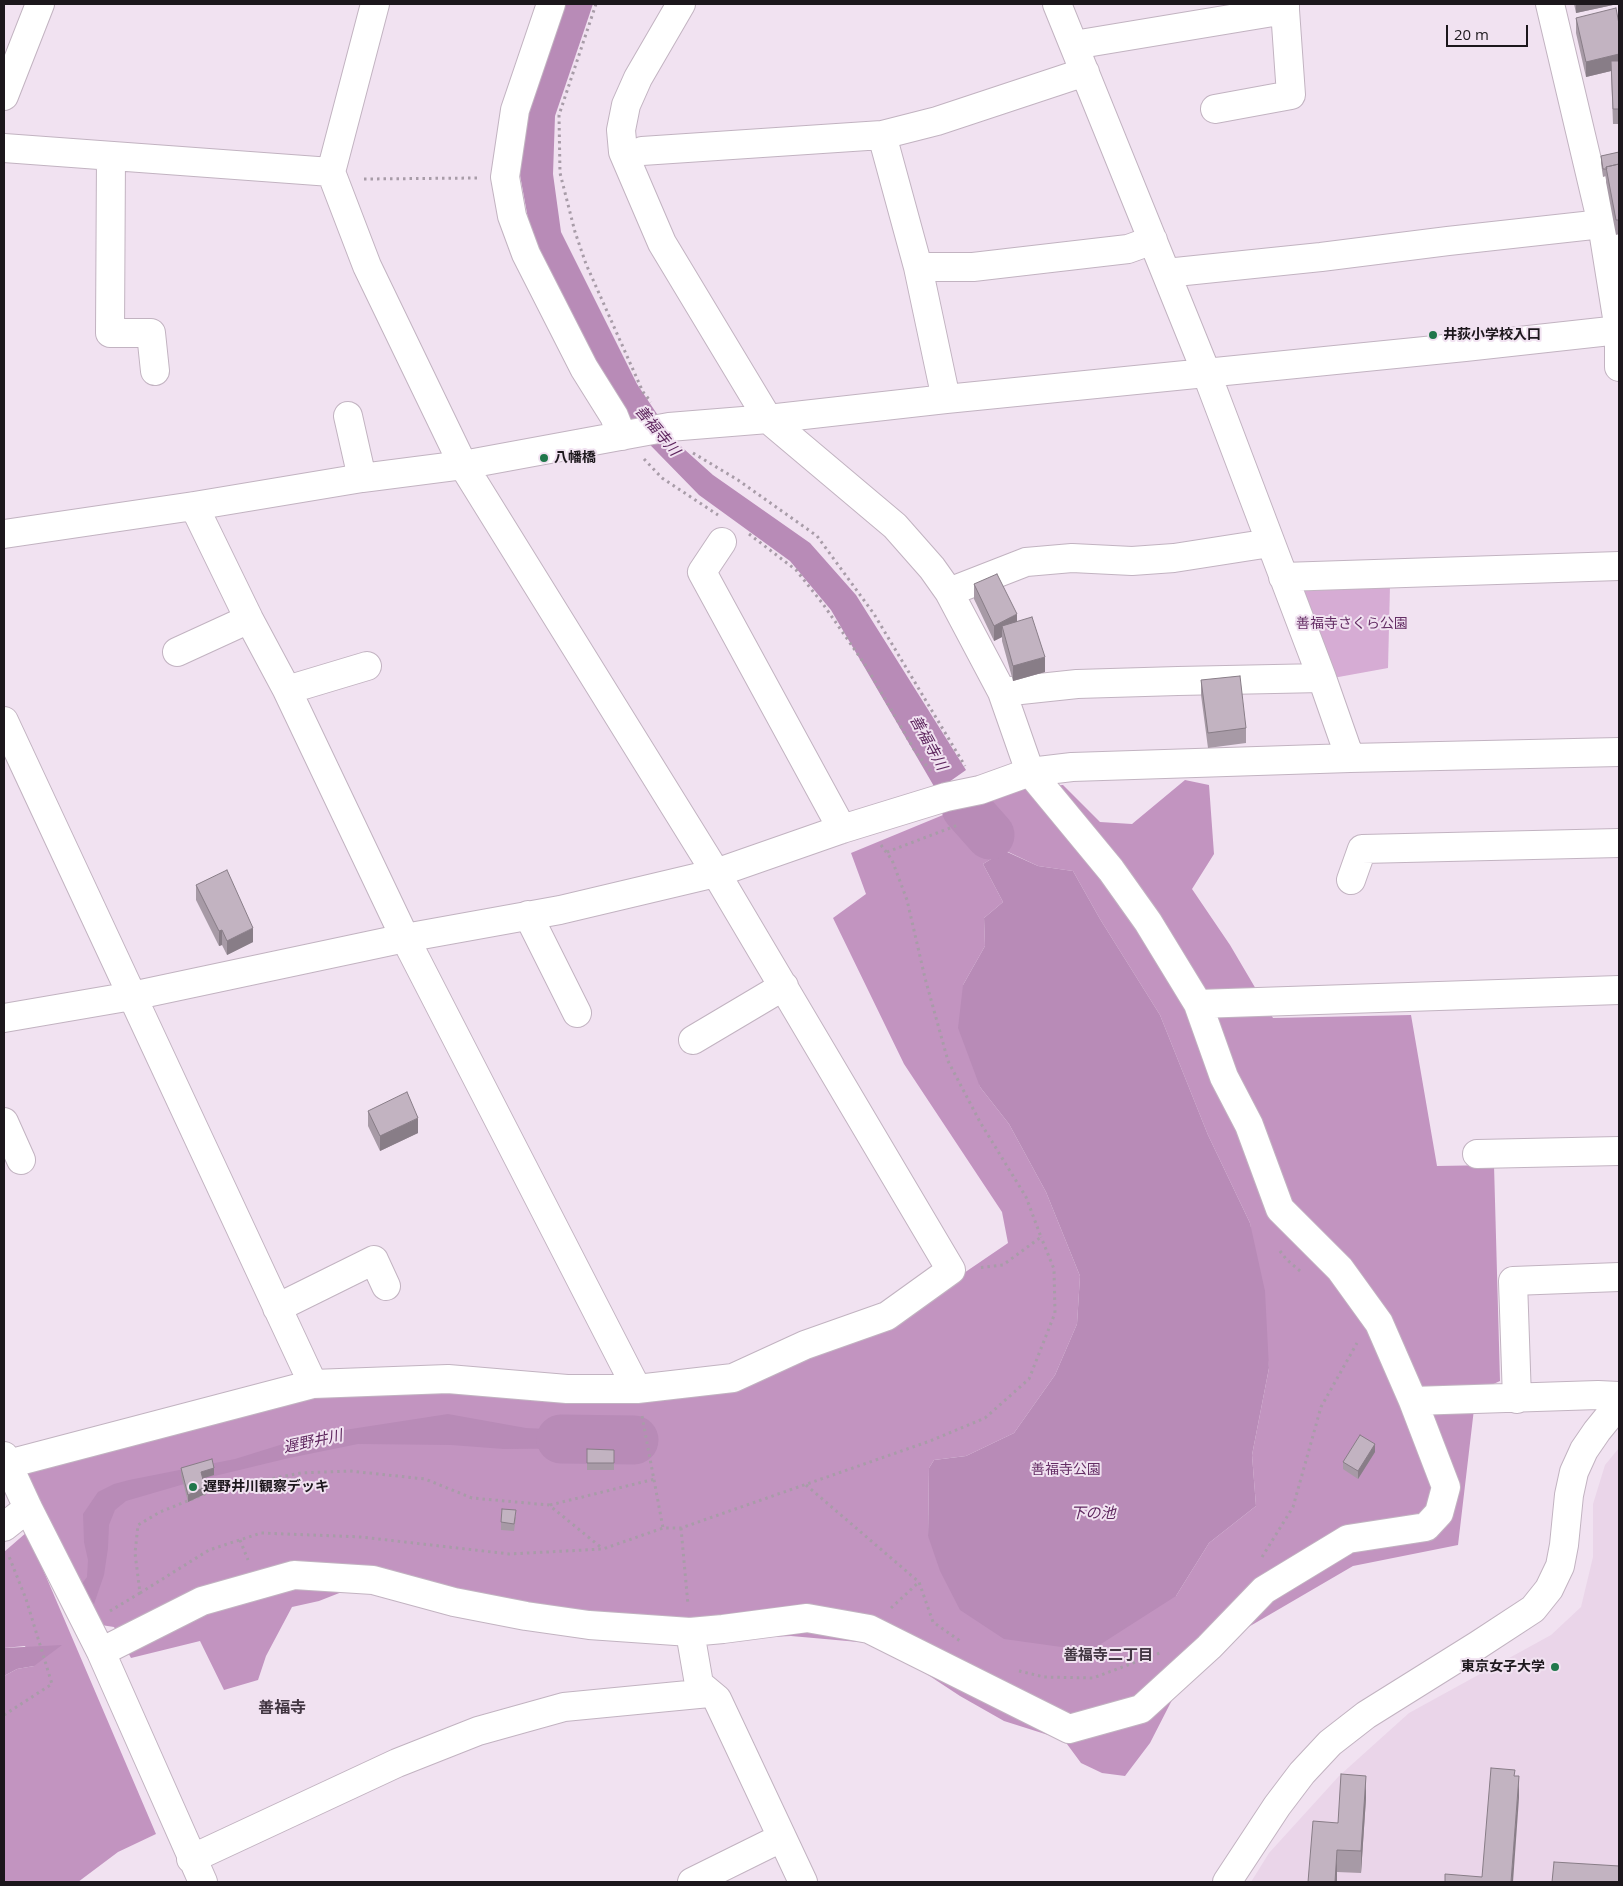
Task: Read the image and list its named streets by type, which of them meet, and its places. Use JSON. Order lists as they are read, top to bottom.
{
  "districts": ["善福寺二丁目", "善福寺"],
  "water": ["善福寺川", "遅野井川", "下の池"],
  "parks": ["善福寺さくら公園", "善福寺公園"],
  "places": [
    "井荻小学校入口",
    "八幡橋",
    "遅野井川観察デッキ",
    "東京女子大学"
  ],
  "scale_bar": "20 m"
}
